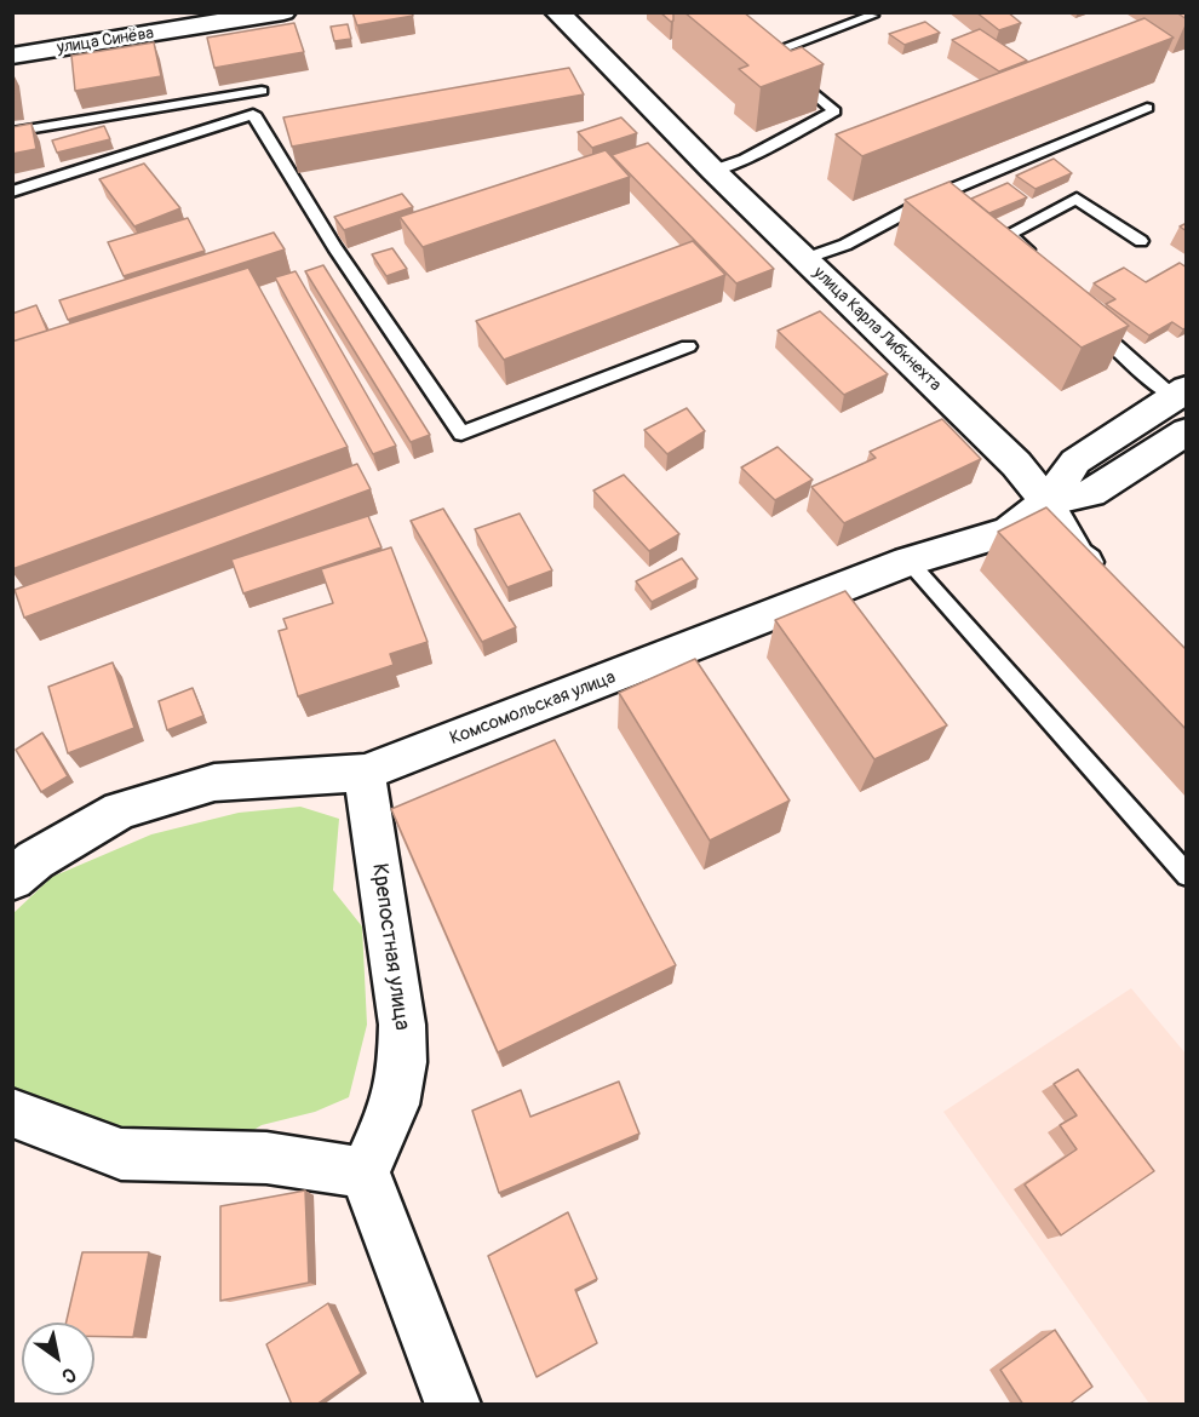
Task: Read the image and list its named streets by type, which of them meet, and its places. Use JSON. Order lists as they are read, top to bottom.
{
  "streets": {
    "street": [
      "улица Синёва",
      "улица Карла Либкнехта",
      "Комсомольская улица",
      "Крепостная улица"
    ]
  },
  "crossings": [
    ["улица Карла Либкнехта", "Комсомольская улица"],
    ["Комсомольская улица", "Крепостная улица"]
  ],
  "north": "bottom right"
}
